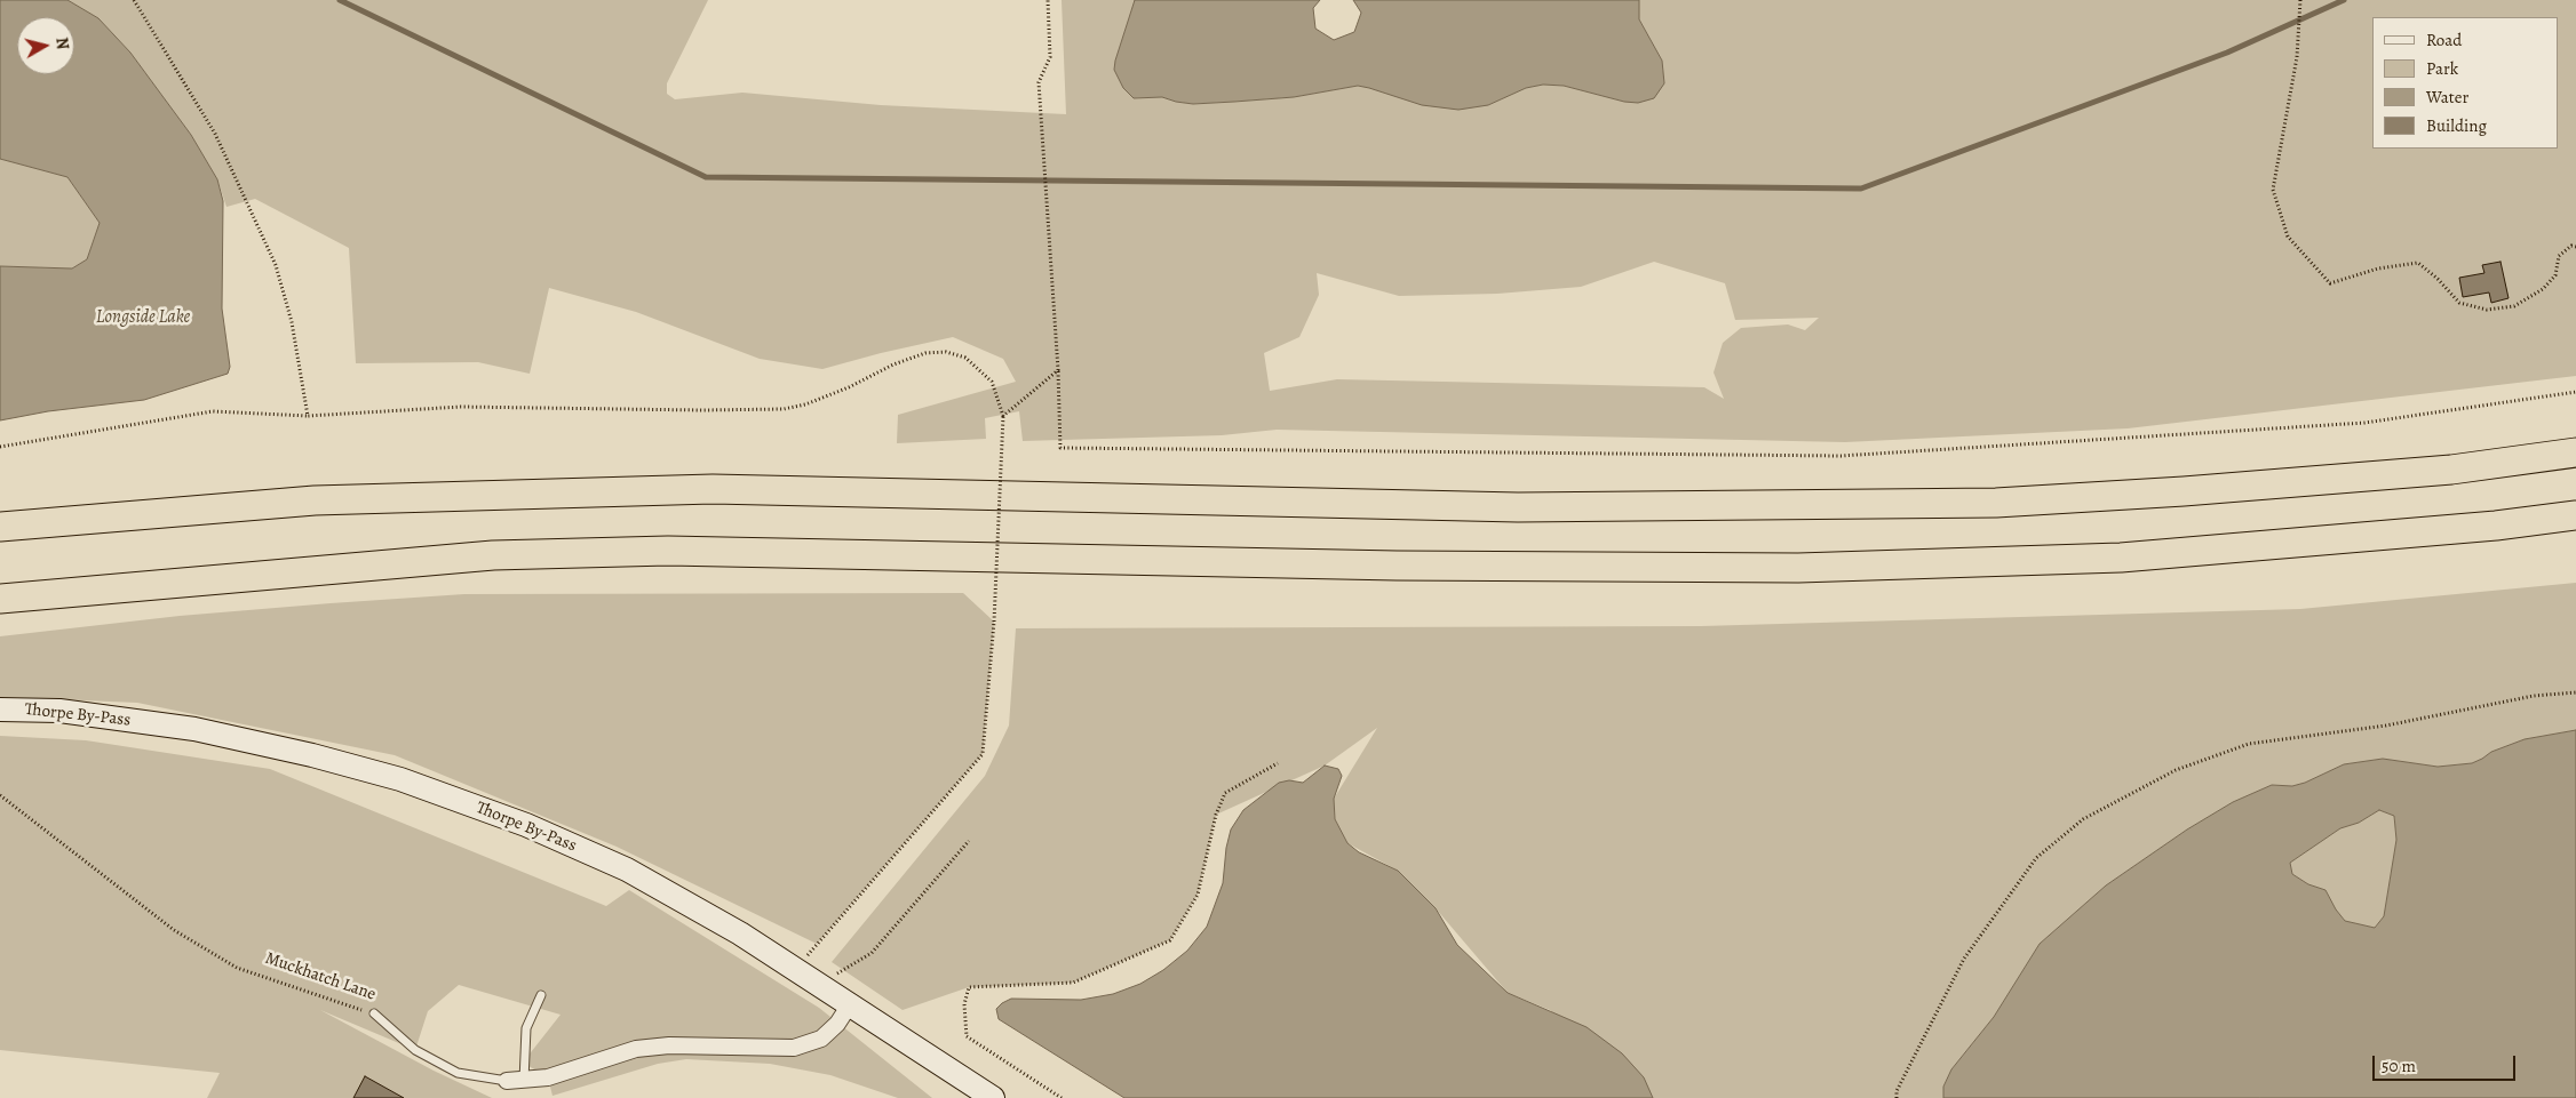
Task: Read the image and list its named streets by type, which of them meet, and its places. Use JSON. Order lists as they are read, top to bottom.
{
  "streets": {
    "main road": ["Thorpe By-Pass"],
    "street": ["Muckhatch Lane"]
  },
  "crossings": [
    ["Thorpe By-Pass", "Muckhatch Lane"]
  ],
  "water": ["Longside Lake"],
  "legend": [
    "Road",
    "Park",
    "Water",
    "Building"
  ],
  "scale_bar": "50 m",
  "north": "right"
}
